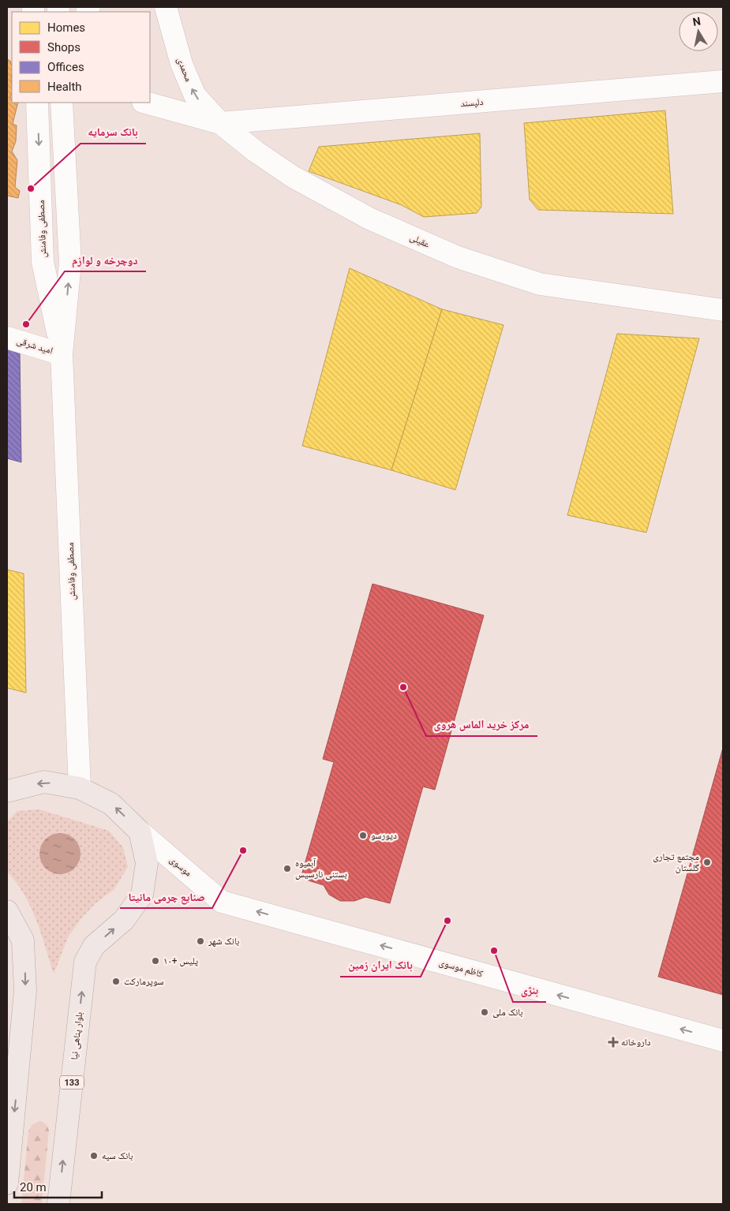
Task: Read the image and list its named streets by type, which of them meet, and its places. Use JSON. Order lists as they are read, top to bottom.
{
  "streets": {
    "main road": [
      "محمدی",
      "دلپسند",
      "مصطفی وفامنش",
      "عقیلی",
      "امید شرقی",
      "موسوی",
      "کاظم موسوی",
      "بلوار پناهی نیا",
      "133"
    ]
  },
  "crossings": [
    ["محمدی", "دلپسند"],
    ["محمدی", "عقیلی"],
    ["دلپسند", "عقیلی"],
    ["مصطفی وفامنش", "امید شرقی"],
    ["موسوی", "کاظم موسوی"],
    ["موسوی", "بلوار پناهی نیا"]
  ],
  "one_way": ["محمدی", "کاظم موسوی"],
  "places": {
    "other": [
      "بانک سرمایه",
      "دوچرخه و لوازم",
      "مرکز خرید الماس هروی",
      "دیورسو",
      "صنایع چرمی مانیتا",
      "مجتمع تجاری گلستان",
      "آبمیوه بستنی نارسیس",
      "بانک ایران زمین",
      "بانک شهر",
      "بنژی",
      "پلیس +۱۰",
      "سوپرمارکت",
      "بانک ملی",
      "بانک سپه"
    ],
    "health": ["داروخانه"]
  },
  "legend": [
    "Homes",
    "Shops",
    "Offices",
    "Health"
  ],
  "scale_bar": "20 m",
  "north": "top"
}
